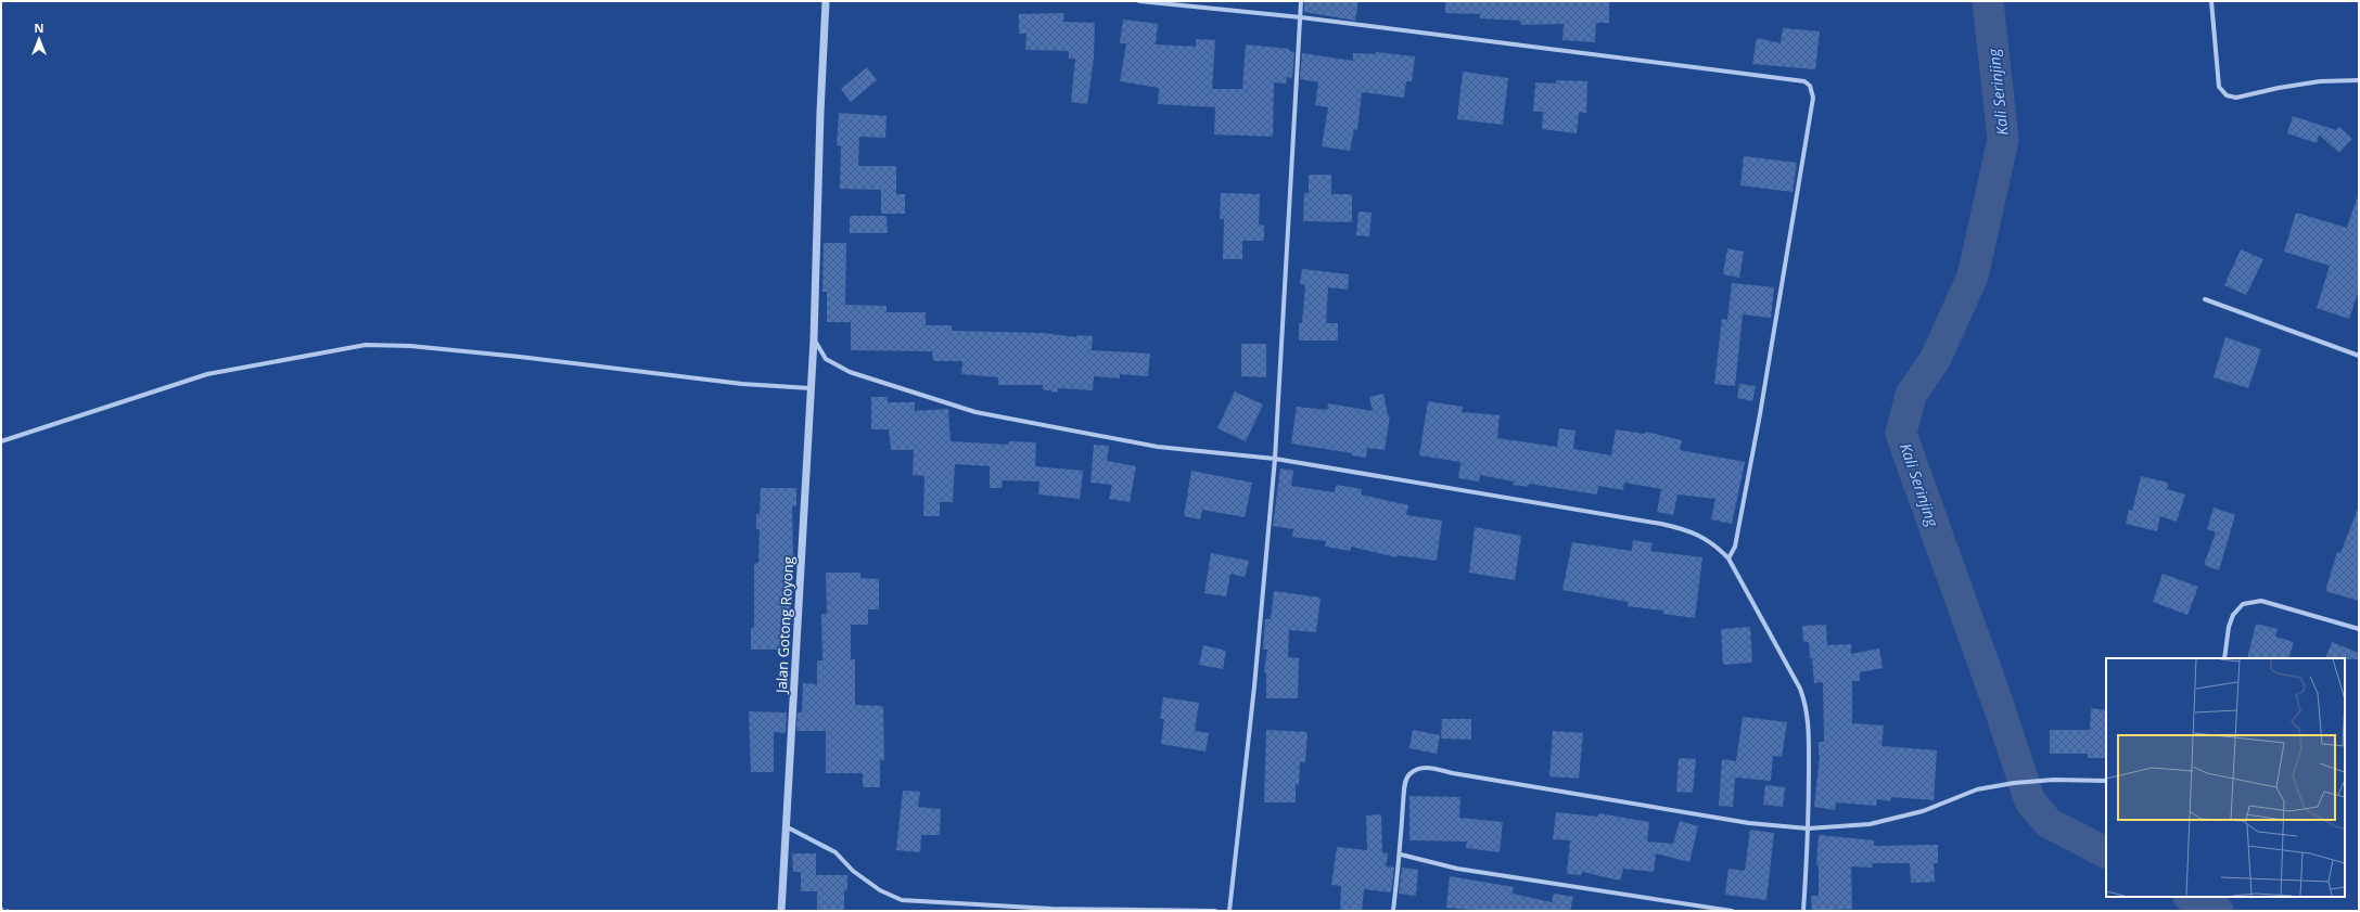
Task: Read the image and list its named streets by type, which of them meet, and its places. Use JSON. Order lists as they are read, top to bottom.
{
  "streets": {
    "street": ["Jalan Gotong Royong"]
  },
  "water": ["Kali Serinjing"],
  "north": "top"
}
